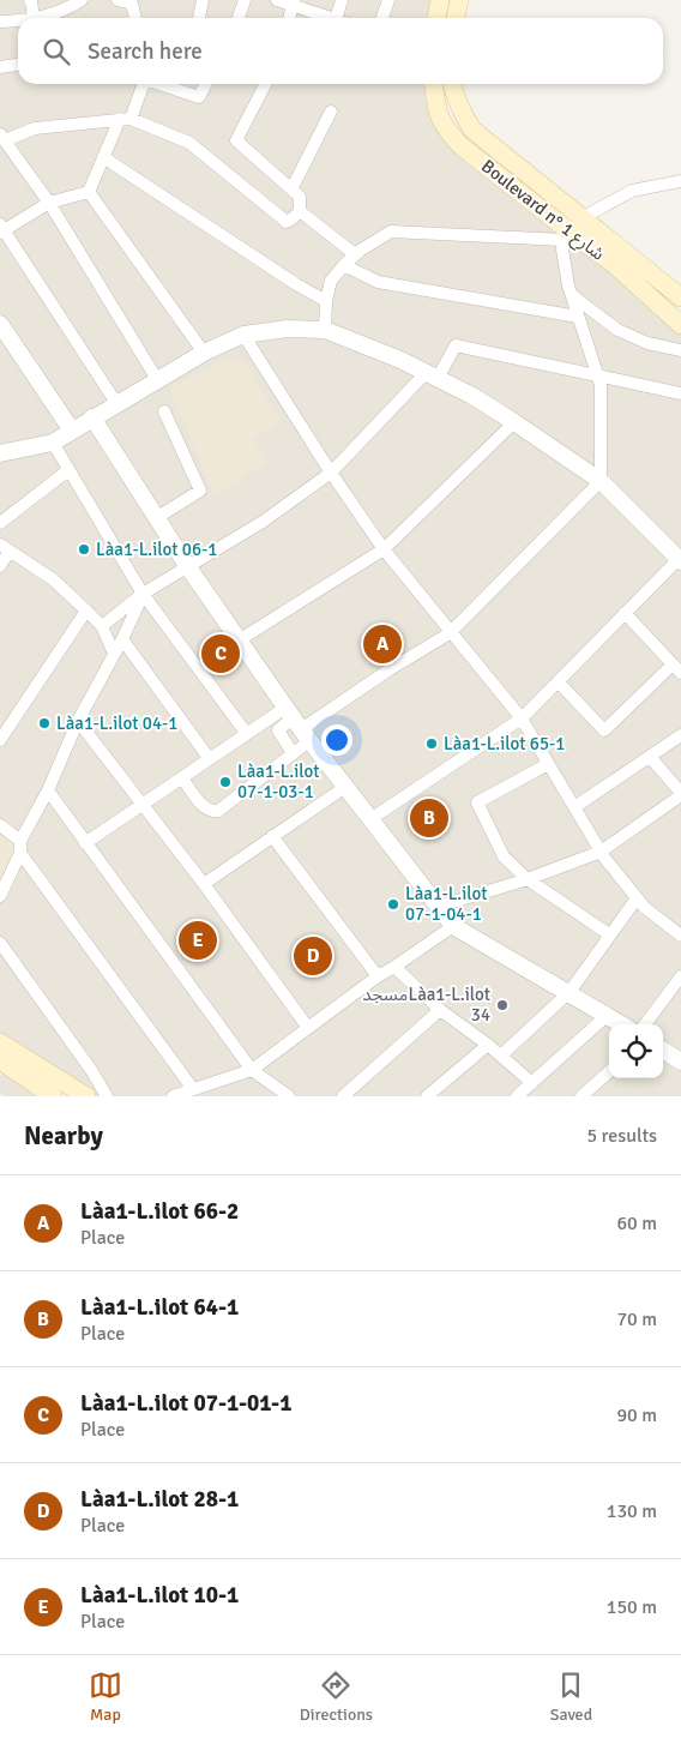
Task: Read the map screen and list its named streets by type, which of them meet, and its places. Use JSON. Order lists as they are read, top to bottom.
{
  "streets": {
    "main road": ["Boulevard n° شارع 1"]
  },
  "places": [
    "Làa1-L.ilot 06-1",
    "Làa1-L.ilot 04-1",
    "Làa1-L.ilot 65-1",
    "Làa1-L.ilot 07-1-03-1",
    "Làa1-L.ilot 07-1-04-1",
    "مسجدLàa1-L.ilot 34"
  ],
  "page": {
    "search": "Search here",
    "pins": [
      "A",
      "C",
      "B",
      "E",
      "D"
    ],
    "heading": ["Nearby", "5 results"],
    "list": [
      {
        "mark": "A",
        "name": "Làa1-L.ilot 66-2",
        "note": "Place",
        "value": "60 m"
      },
      {
        "mark": "B",
        "name": "Làa1-L.ilot 64-1",
        "note": "Place",
        "value": "70 m"
      },
      {
        "mark": "C",
        "name": "Làa1-L.ilot 07-1-01-1",
        "note": "Place",
        "value": "90 m"
      },
      {
        "mark": "D",
        "name": "Làa1-L.ilot 28-1",
        "note": "Place",
        "value": "130 m"
      },
      {
        "mark": "E",
        "name": "Làa1-L.ilot 10-1",
        "note": "Place",
        "value": "150 m"
      }
    ],
    "nav": ["Map", "Directions", "Saved"]
  }
}
